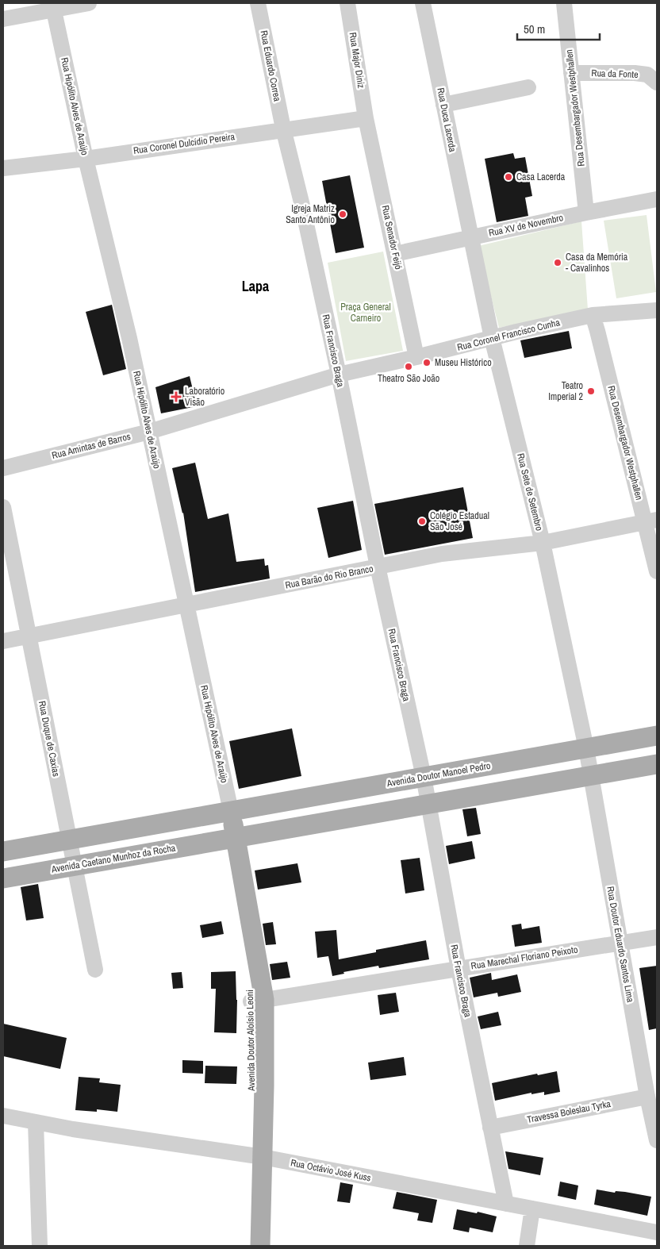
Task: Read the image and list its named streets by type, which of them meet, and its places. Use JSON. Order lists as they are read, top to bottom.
{
  "streets": {
    "main road": ["Avenida Doutor Manoel Pedro", "Avenida Caetano Munhoz da Rocha", "Avenida Doutor Aloísio Leoni"],
    "street": [
      "Rua Major Diniz",
      "Rua Eduardo Correa",
      "Rua da Fonte",
      "Rua Hipólito Alves de Araújo",
      "Rua Desembargador Westphallen",
      "Rua Duca Lacerda",
      "Rua Coronel Dulcídio Pereira",
      "Rua XV de Novembro",
      "Rua Senador Feijó",
      "Rua Coronel Francisco Cunha",
      "Rua Francisco Braga",
      "Rua Amintas de Barros",
      "Rua Sete de Setembro",
      "Rua Barão do Rio Branco",
      "Rua Duque de Caxias",
      "Rua Doutor Eduardo Santos Lima",
      "Rua Marechal Floriano Peixoto",
      "Travessa Boleslau Tyrka",
      "Rua Octávio José Kuss"
    ]
  },
  "crossings": [
    ["Rua Major Diniz", "Rua Coronel Dulcídio Pereira"],
    ["Rua Major Diniz", "Rua Senador Feijó"],
    ["Rua Eduardo Correa", "Rua Coronel Dulcídio Pereira"],
    ["Rua Eduardo Correa", "Rua Francisco Braga"],
    ["Rua da Fonte", "Rua Desembargador Westphallen"],
    ["Rua Hipólito Alves de Araújo", "Rua Coronel Dulcídio Pereira"],
    ["Rua Hipólito Alves de Araújo", "Rua Amintas de Barros"],
    ["Rua Hipólito Alves de Araújo", "Rua Barão do Rio Branco"],
    ["Rua Hipólito Alves de Araújo", "Avenida Doutor Manoel Pedro"],
    ["Rua Hipólito Alves de Araújo", "Avenida Doutor Aloísio Leoni"],
    ["Rua Desembargador Westphallen", "Rua XV de Novembro"],
    ["Rua Desembargador Westphallen", "Rua Coronel Francisco Cunha"],
    ["Rua Desembargador Westphallen", "Rua Barão do Rio Branco"],
    ["Rua Duca Lacerda", "Rua XV de Novembro"],
    ["Rua Duca Lacerda", "Rua Sete de Setembro"],
    ["Rua Coronel Dulcídio Pereira", "Rua Senador Feijó"],
    ["Rua Coronel Dulcídio Pereira", "Rua Francisco Braga"],
    ["Rua XV de Novembro", "Rua Senador Feijó"],
    ["Rua XV de Novembro", "Rua Sete de Setembro"],
    ["Rua Senador Feijó", "Rua Coronel Francisco Cunha"],
    ["Rua Coronel Francisco Cunha", "Rua Francisco Braga"],
    ["Rua Coronel Francisco Cunha", "Rua Amintas de Barros"],
    ["Rua Coronel Francisco Cunha", "Rua Sete de Setembro"],
    ["Rua Francisco Braga", "Rua Amintas de Barros"],
    ["Rua Francisco Braga", "Rua Barão do Rio Branco"],
    ["Rua Francisco Braga", "Avenida Doutor Manoel Pedro"],
    ["Rua Francisco Braga", "Rua Marechal Floriano Peixoto"],
    ["Rua Francisco Braga", "Travessa Boleslau Tyrka"],
    ["Rua Francisco Braga", "Rua Octávio José Kuss"],
    ["Rua Sete de Setembro", "Rua Barão do Rio Branco"],
    ["Rua Sete de Setembro", "Avenida Doutor Manoel Pedro"],
    ["Rua Sete de Setembro", "Rua Doutor Eduardo Santos Lima"],
    ["Rua Barão do Rio Branco", "Rua Duque de Caxias"],
    ["Rua Duque de Caxias", "Avenida Caetano Munhoz da Rocha"],
    ["Avenida Doutor Manoel Pedro", "Rua Doutor Eduardo Santos Lima"],
    ["Avenida Doutor Manoel Pedro", "Avenida Doutor Aloísio Leoni"],
    ["Avenida Caetano Munhoz da Rocha", "Avenida Doutor Aloísio Leoni"],
    ["Rua Doutor Eduardo Santos Lima", "Rua Marechal Floriano Peixoto"],
    ["Rua Doutor Eduardo Santos Lima", "Travessa Boleslau Tyrka"],
    ["Rua Marechal Floriano Peixoto", "Avenida Doutor Aloísio Leoni"],
    ["Avenida Doutor Aloísio Leoni", "Rua Octávio José Kuss"]
  ],
  "districts": ["Lapa"],
  "parks": ["Praça General Carneiro"],
  "places": {
    "other": [
      "Casa Lacerda",
      "Igreja Matriz Santo Antônio",
      "Casa da Memória - Cavalinhos",
      "Museu Histórico",
      "Theatro São João",
      "Teatro Imperial 2",
      "Colégio Estadual São José"
    ],
    "health": ["Laboratório Visão"]
  },
  "scale_bar": "50 m"
}
